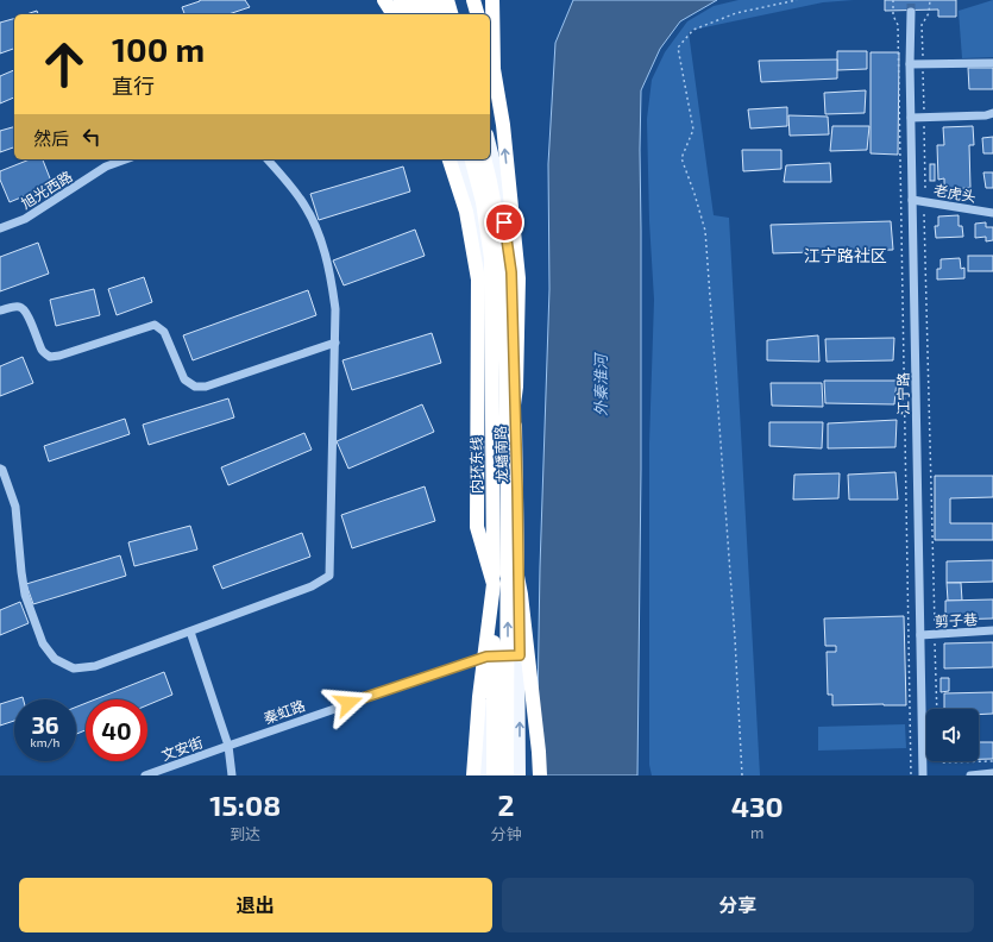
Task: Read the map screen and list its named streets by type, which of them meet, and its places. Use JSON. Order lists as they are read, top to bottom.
{
  "streets": {
    "highway": ["内环东线"],
    "main road": ["龙蟠南路"],
    "street": [
      "旭光西路",
      "老虎头",
      "江宁路",
      "剪子巷",
      "秦虹路",
      "文安街"
    ]
  },
  "crossings": [
    ["老虎头", "江宁路"],
    ["江宁路", "剪子巷"],
    ["龙蟠南路", "秦虹路"],
    ["秦虹路", "文安街"]
  ],
  "districts": ["江宁路社区"],
  "water": ["外秦淮河"],
  "page": {
    "turn": ["100 m", "直行"],
    "then": "然后",
    "speed": "36 km/h",
    "limit": "40",
    "eta": [
      "15:08",
      "到达",
      "2",
      "分钟",
      "430",
      "m"
    ],
    "buttons": ["退出", "分享"]
  }
}
